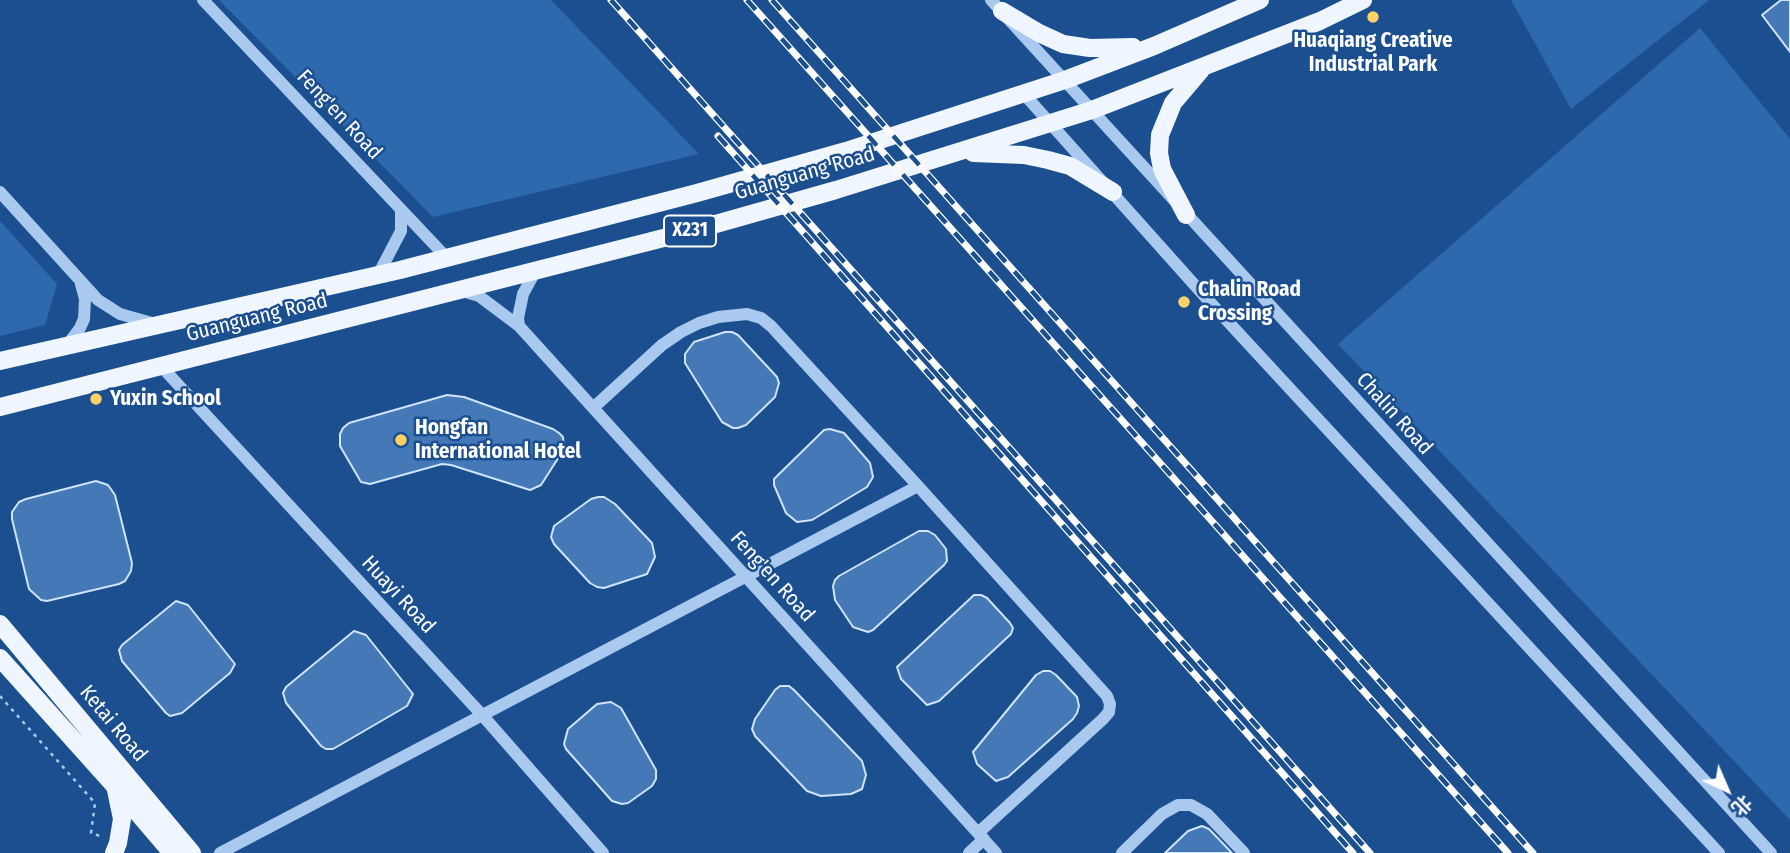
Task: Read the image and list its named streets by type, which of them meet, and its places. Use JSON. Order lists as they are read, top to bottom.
{
  "streets": {
    "main road": ["Guanguang Road", "X231", "Ketai Road"],
    "street": ["Feng'en Road", "Chalin Road", "Huayi Road"]
  },
  "crossings": [
    ["Feng'en Road", "Guanguang Road"],
    ["Guanguang Road", "Chalin Road"],
    ["Guanguang Road", "Huayi Road"]
  ],
  "places": [
    "Huaqiang Creative Industrial Park",
    "Chalin Road Crossing",
    "Yuxin School",
    "Hongfan International Hotel"
  ],
  "north": "bottom right"
}
